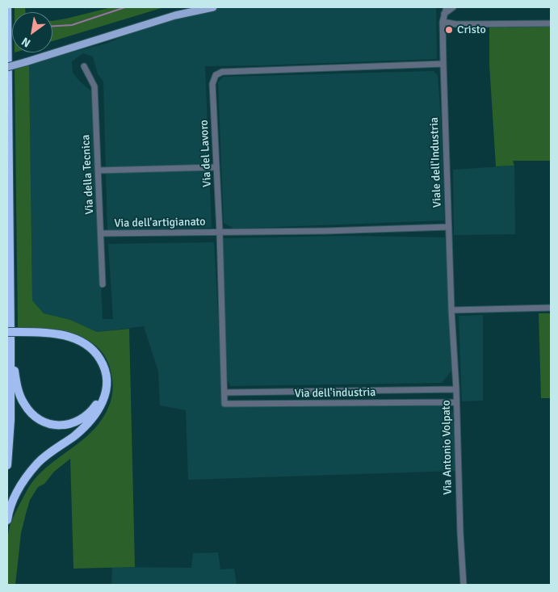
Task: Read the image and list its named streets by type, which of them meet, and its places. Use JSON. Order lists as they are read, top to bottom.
{
  "streets": {
    "street": [
      "Via del Lavoro",
      "Viale dell'Industria",
      "Via della Tecnica",
      "Via dell'artigianato",
      "Via dell'industria",
      "Via Antonio Volpato"
    ]
  },
  "crossings": [
    ["Via del Lavoro", "Viale dell'Industria"],
    ["Via del Lavoro", "Via dell'artigianato"],
    ["Viale dell'Industria", "Via Antonio Volpato"],
    ["Via della Tecnica", "Via dell'artigianato"],
    ["Via dell'industria", "Via Antonio Volpato"]
  ],
  "places": ["Cristo"],
  "north": "bottom left"
}
